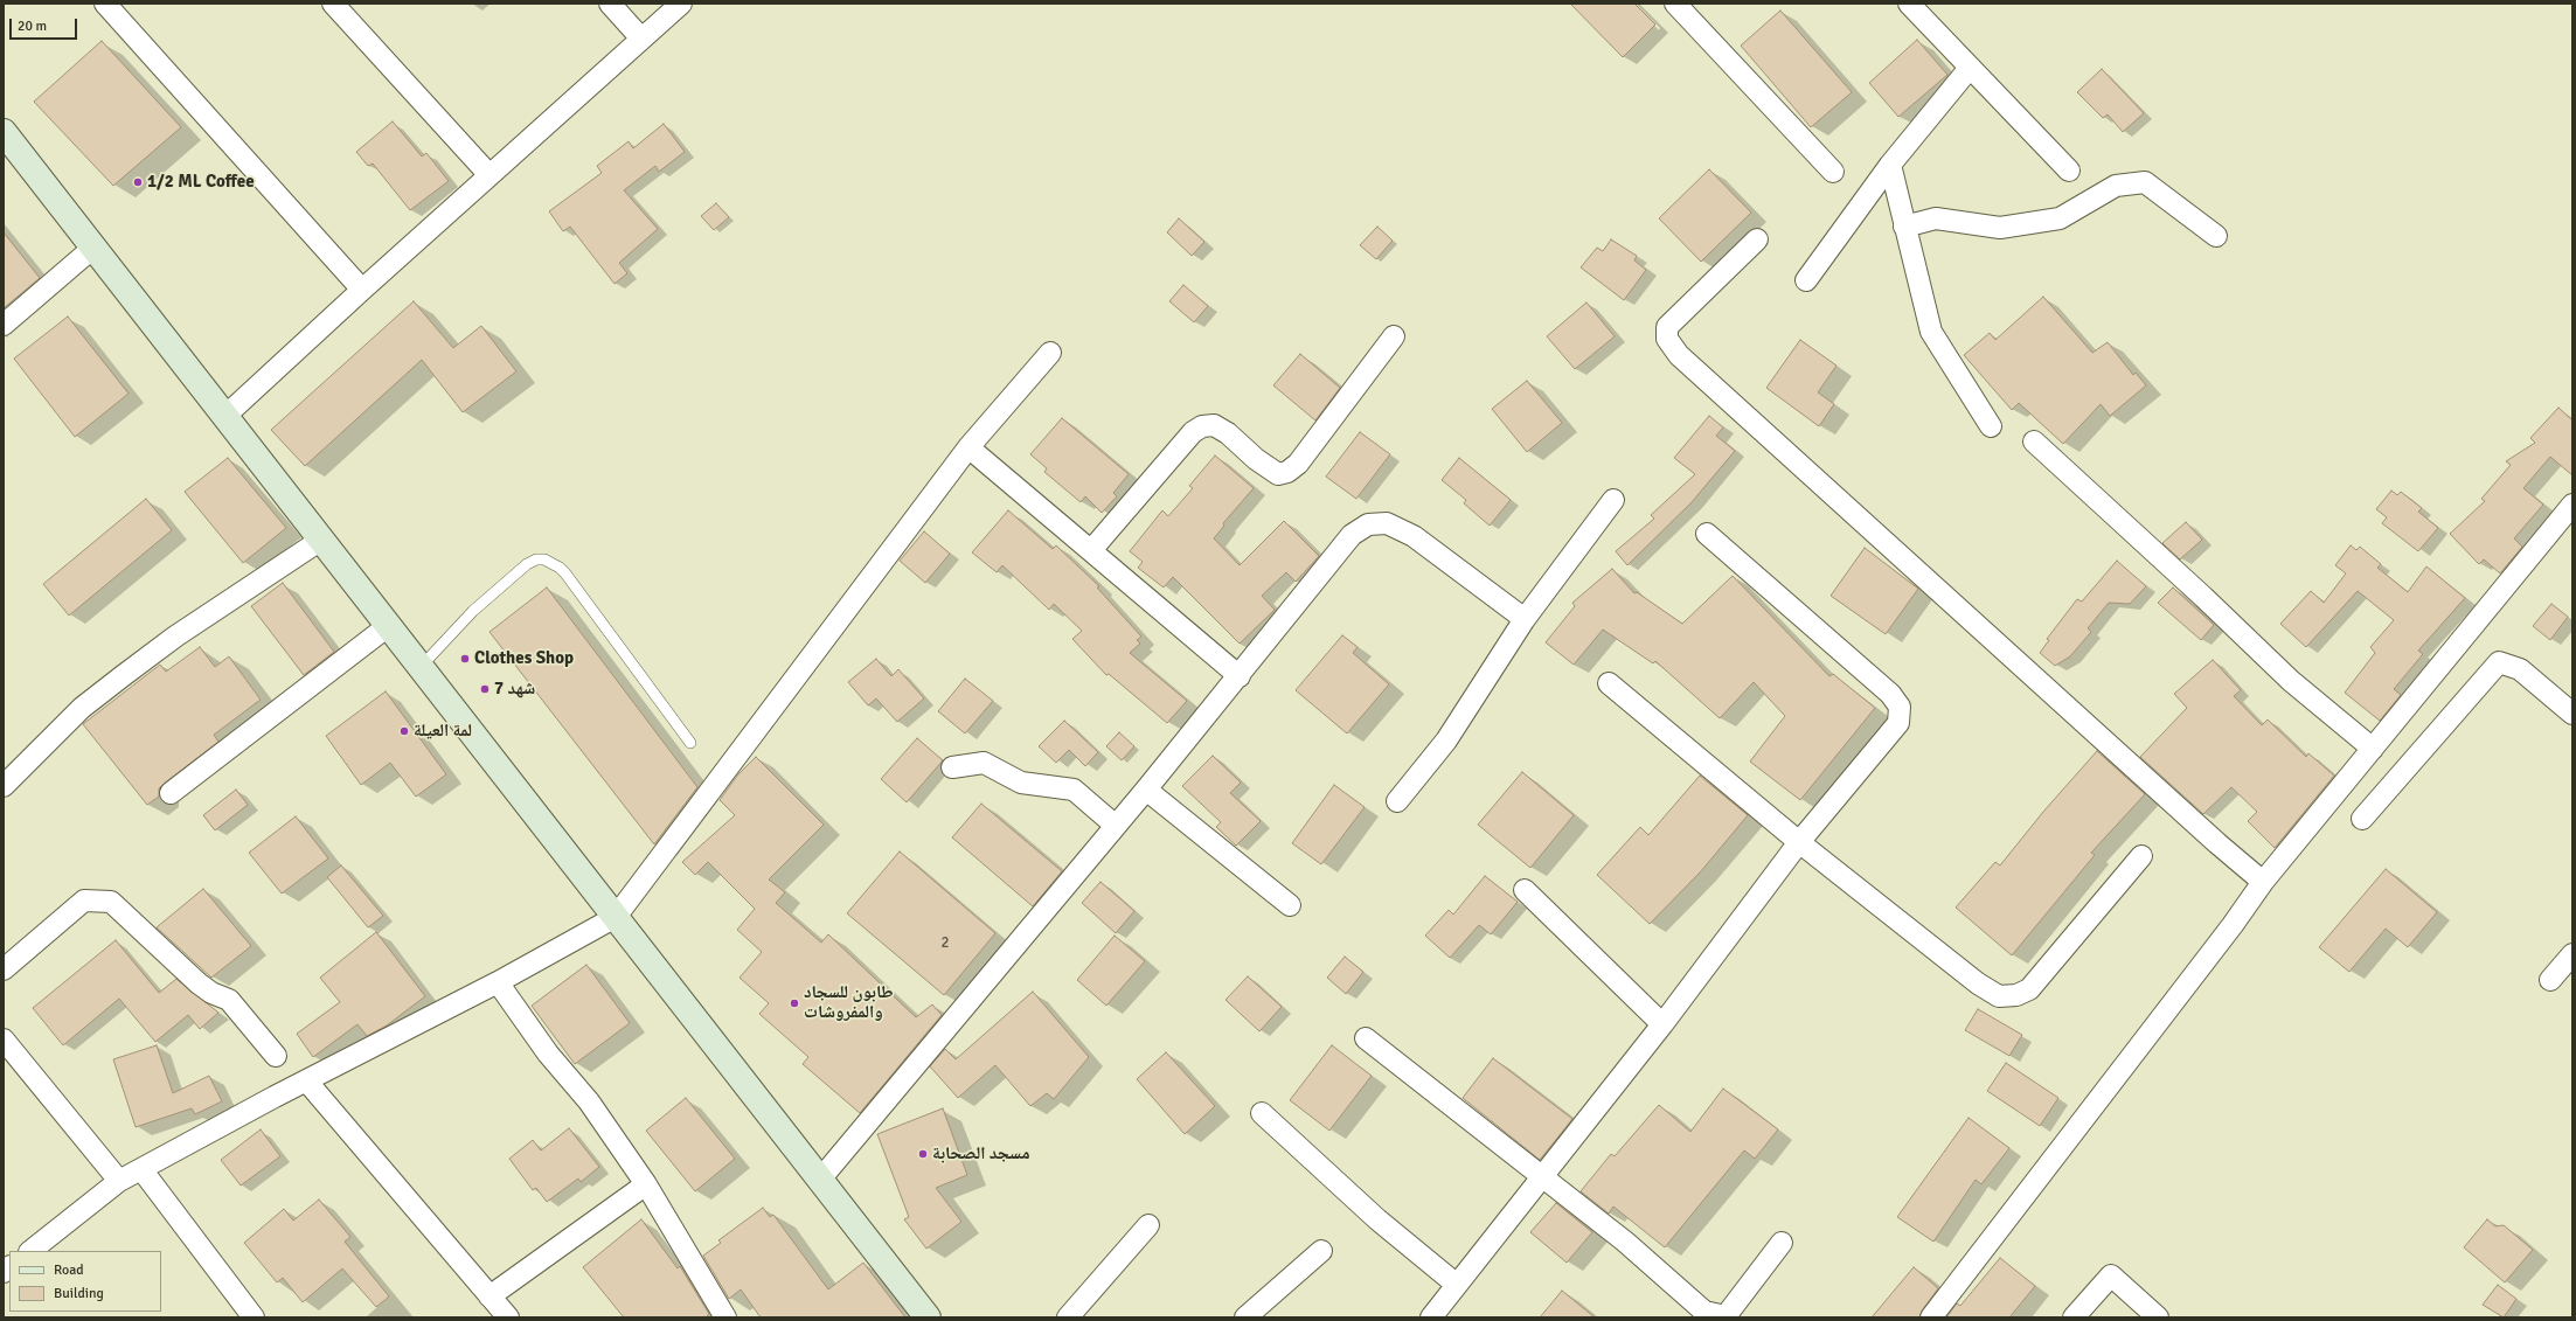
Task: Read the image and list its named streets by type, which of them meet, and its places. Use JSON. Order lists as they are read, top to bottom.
{
  "places": [
    "1/2 ML Coffee",
    "Clothes Shop",
    "شهد 7",
    "لمة العيلة",
    "طابون للسجاد والمفروشات",
    "مسجد الصحابة"
  ],
  "house_numbers": ["2"],
  "legend": ["Road", "Building"],
  "scale_bar": "20 m"
}
